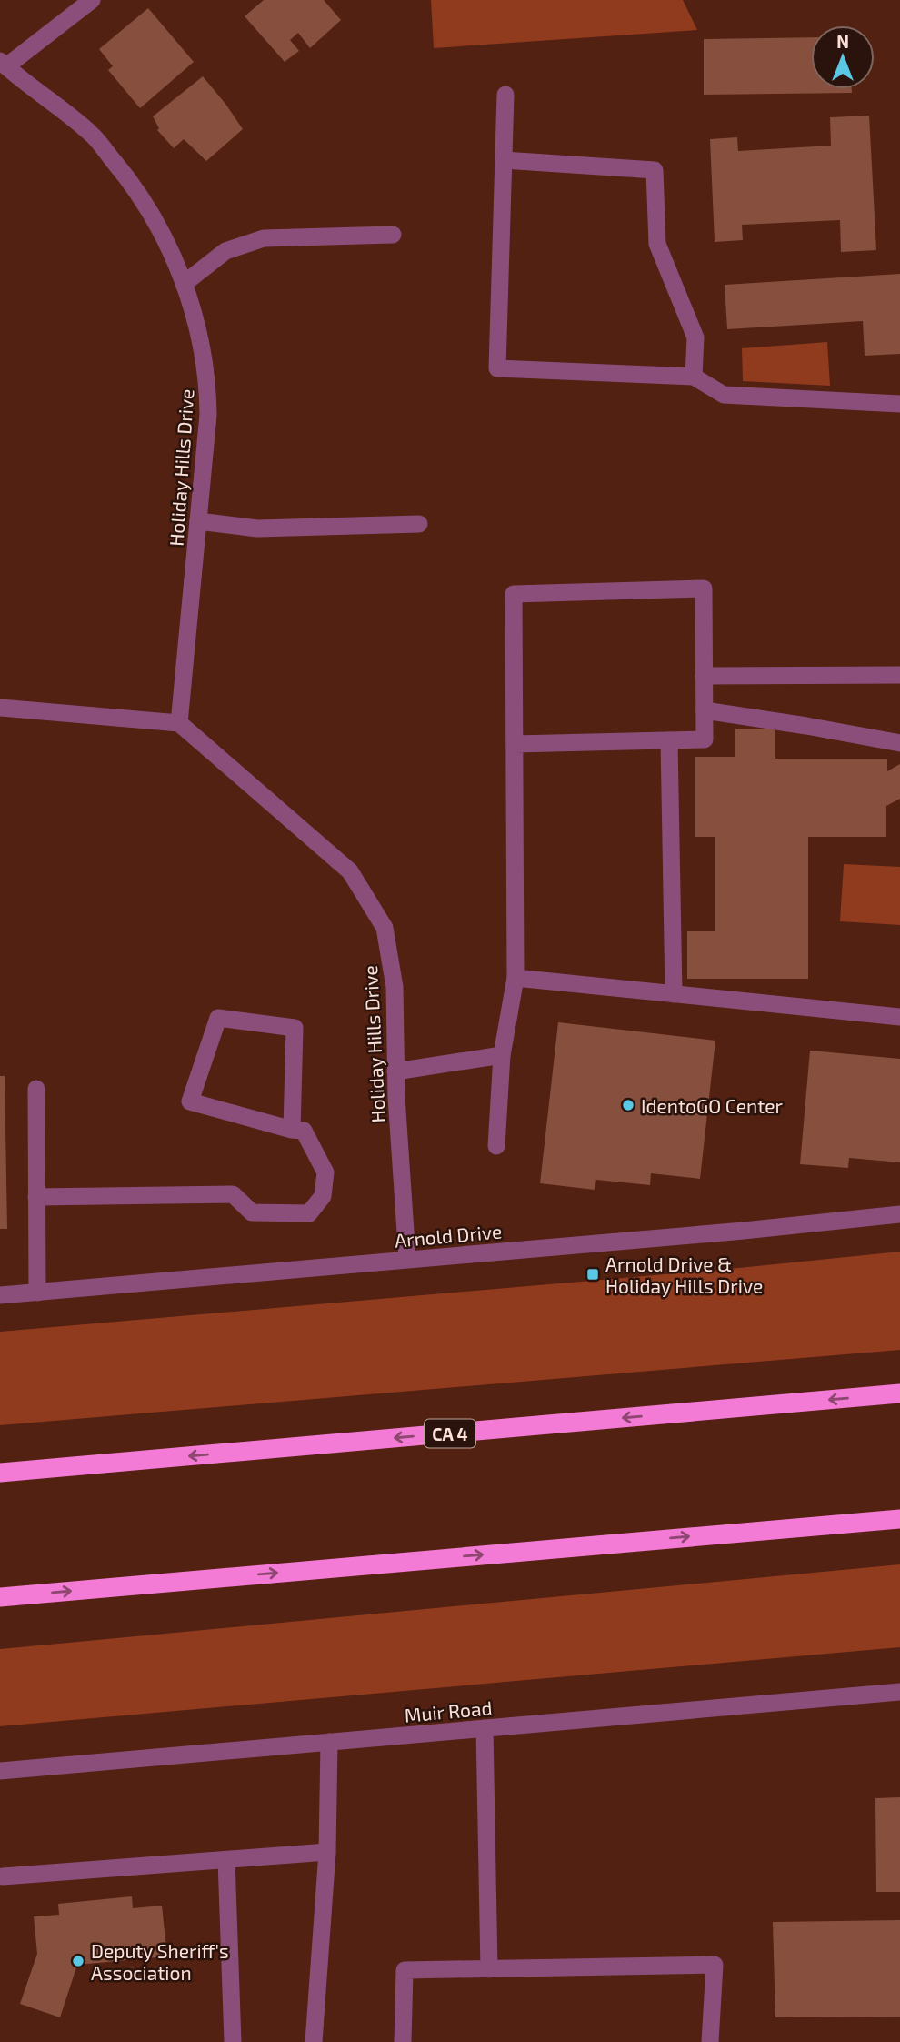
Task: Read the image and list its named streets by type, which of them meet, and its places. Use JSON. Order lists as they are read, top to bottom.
{
  "streets": {
    "highway": ["CA 4"],
    "street": ["Holiday Hills Drive", "Arnold Drive", "Muir Road"]
  },
  "crossings": [
    ["Holiday Hills Drive", "Arnold Drive"]
  ],
  "places": {
    "other": ["IdentoGO Center", "Deputy Sheriff's Association"],
    "transit": ["Arnold Drive & Holiday Hills Drive"]
  },
  "north": "top"
}
